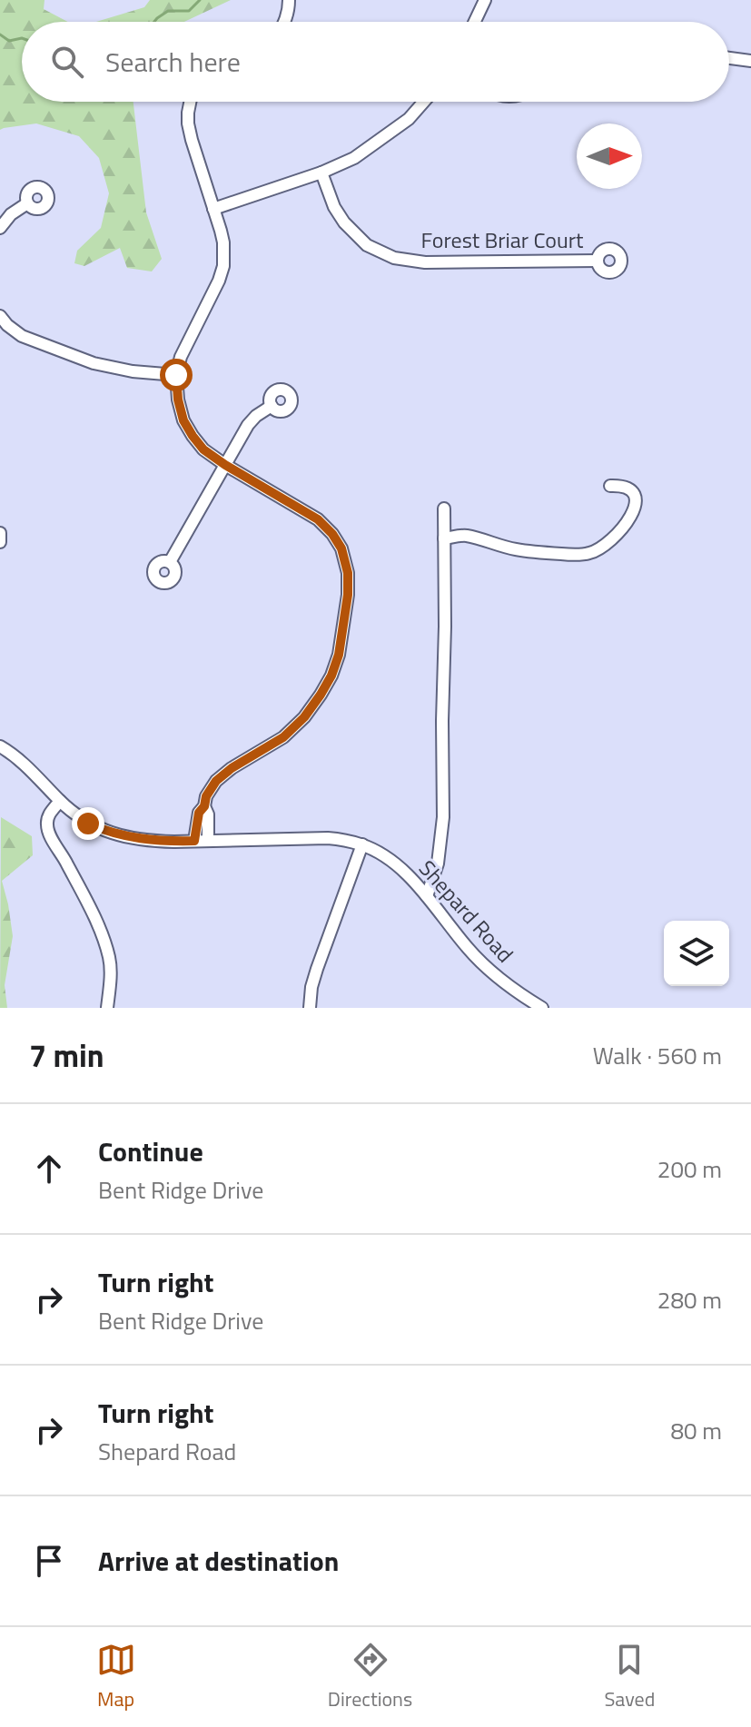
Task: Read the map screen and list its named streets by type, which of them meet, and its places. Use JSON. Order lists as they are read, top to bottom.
{
  "streets": {
    "street": ["Forest Briar Court", "Shepard Road"]
  },
  "north": "right",
  "page": {
    "search": "Search here",
    "heading": ["7 min", "Walk · 560 m"],
    "list": [
      ["Continue", "Bent Ridge Drive", "200 m"],
      ["Turn right", "Bent Ridge Drive", "280 m"],
      ["Turn right", "Shepard Road", "80 m"],
      "Arrive at destination"
    ],
    "nav": ["Map", "Directions", "Saved"]
  }
}
